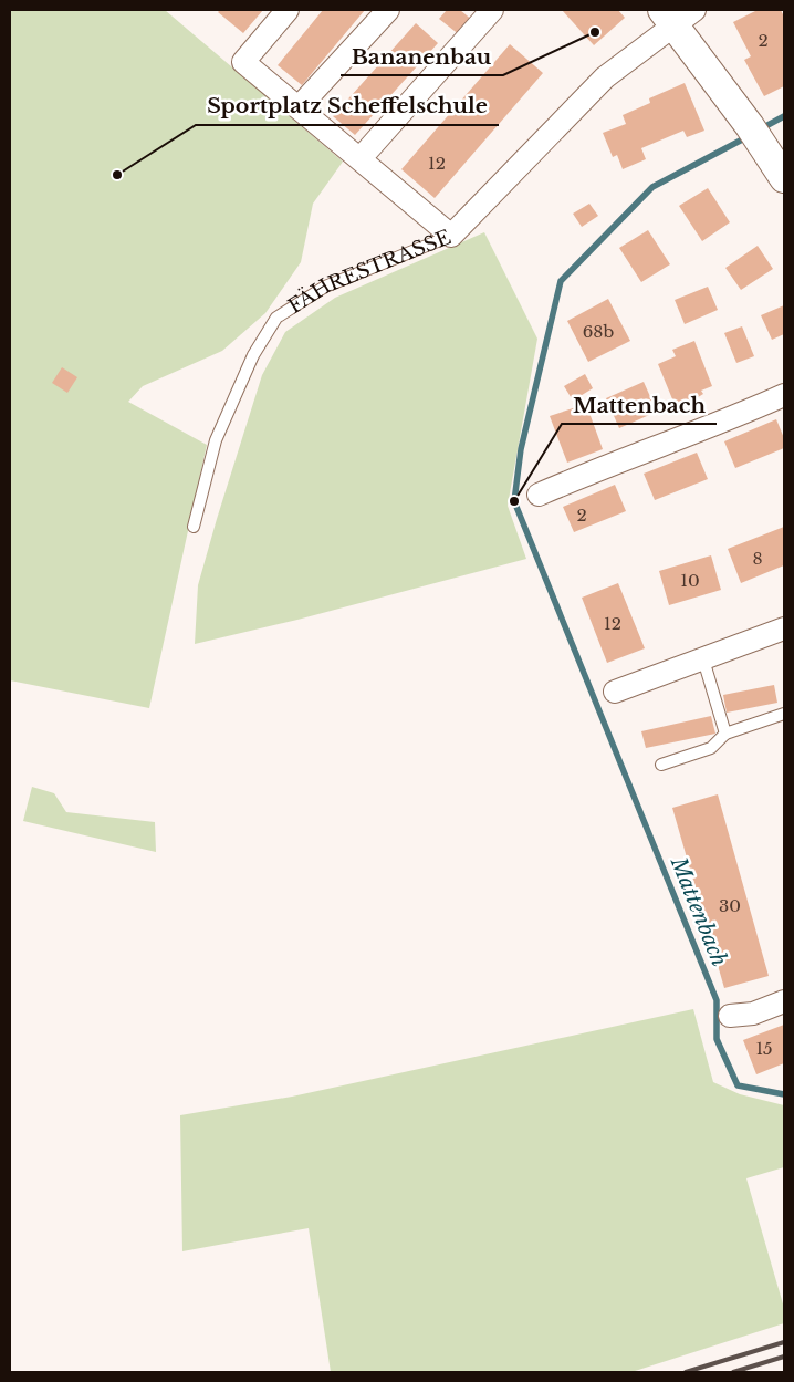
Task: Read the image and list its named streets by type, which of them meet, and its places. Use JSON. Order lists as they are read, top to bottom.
{
  "streets": {
    "street": ["FÄHRESTRASSE"]
  },
  "water": ["Mattenbach"],
  "places": ["Bananenbau", "Sportplatz Scheffelschule", "Mattenbach"],
  "house_numbers": [
    "2",
    "12",
    "68b",
    "2",
    "8",
    "10",
    "12",
    "30",
    "15"
  ]
}
